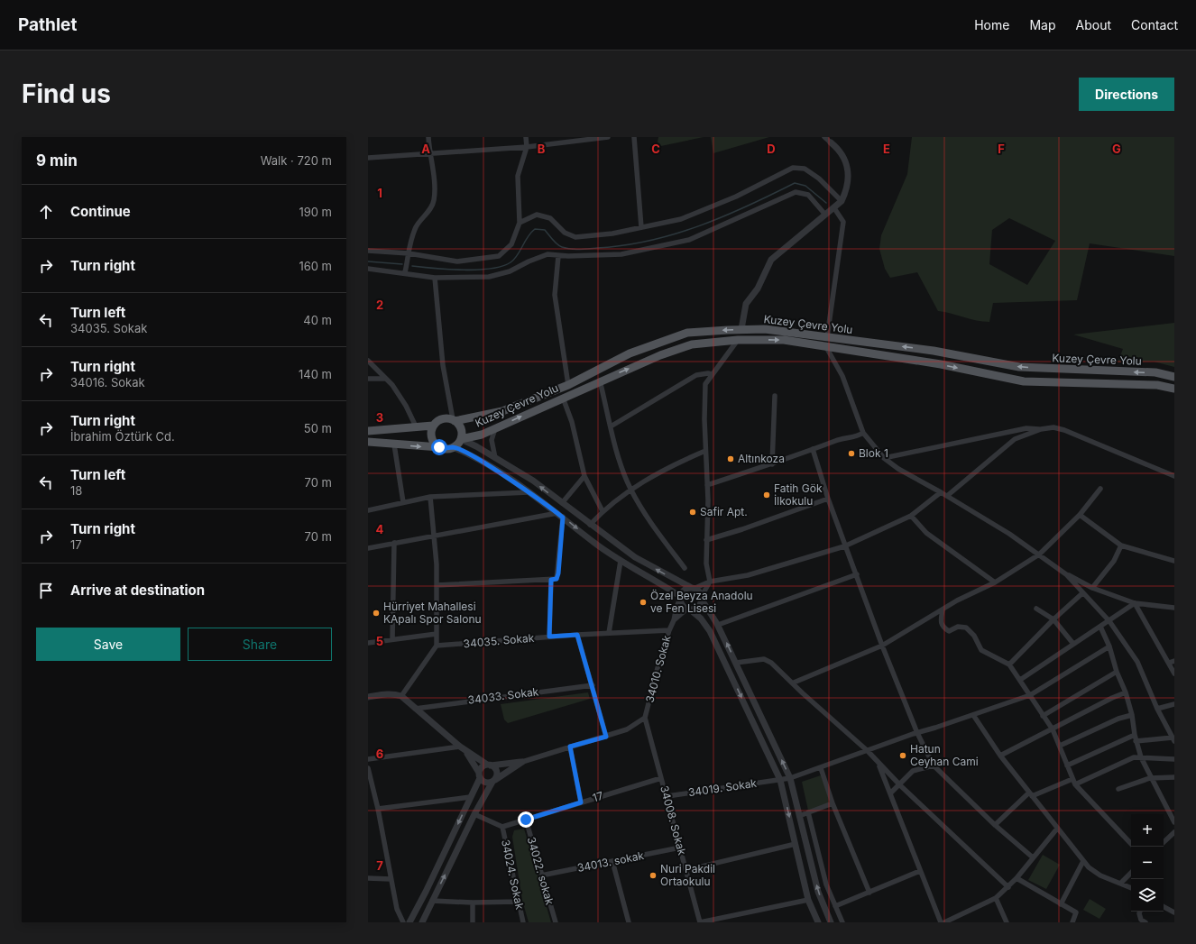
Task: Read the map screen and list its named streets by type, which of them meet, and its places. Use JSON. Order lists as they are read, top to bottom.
{
  "streets": {
    "main road": ["Kuzey Çevre Yolu"],
    "street": [
      "34035. Sokak",
      "34010. Sokak",
      "34033. Sokak",
      "34019. Sokak",
      "17",
      "34008. Sokak",
      "34013. sokak",
      "34022. sokak",
      "34024. Sokak"
    ]
  },
  "crossings": [
    ["34035. Sokak", "34010. Sokak"],
    ["34010. Sokak", "34008. Sokak"],
    ["34019. Sokak", "34008. Sokak"],
    ["17", "34008. Sokak"],
    ["17", "34022. sokak"],
    ["17", "34024. Sokak"],
    ["34008. Sokak", "34013. sokak"],
    ["34013. sokak", "34022. sokak"]
  ],
  "places": [
    "Blok 1",
    "Altınkoza",
    "Fatih Gök İlkokulu",
    "Safir Apt.",
    "Özel Beyza Anadolu ve Fen Lisesi",
    "Hürriyet Mahallesi KApalı Spor Salonu",
    "Hatun Ceyhan Cami",
    "Nuri Pakdil Ortaokulu"
  ],
  "page": {
    "header": "Pathlet",
    "nav": [
      "Home",
      "Map",
      "About",
      "Contact"
    ],
    "buttons": [
      "Directions",
      ["Save", "Share"]
    ],
    "title": "Find us",
    "heading": ["9 min", "Walk · 720 m"],
    "list": [
      ["Continue", "190 m"],
      ["Turn right", "160 m"],
      ["Turn left", "34035. Sokak", "40 m"],
      ["Turn right", "34016. Sokak", "140 m"],
      ["Turn right", "İbrahim Öztürk Cd.", "50 m"],
      ["Turn left", "18", "70 m"],
      ["Turn right", "17", "70 m"],
      "Arrive at destination"
    ],
    "map_buttons": ["+", "−"]
  },
  "grid": {
    "columns": [
      "A",
      "B",
      "C",
      "D",
      "E",
      "F",
      "G"
    ],
    "rows": [
      "1",
      "2",
      "3",
      "4",
      "5",
      "6",
      "7"
    ]
  }
}
